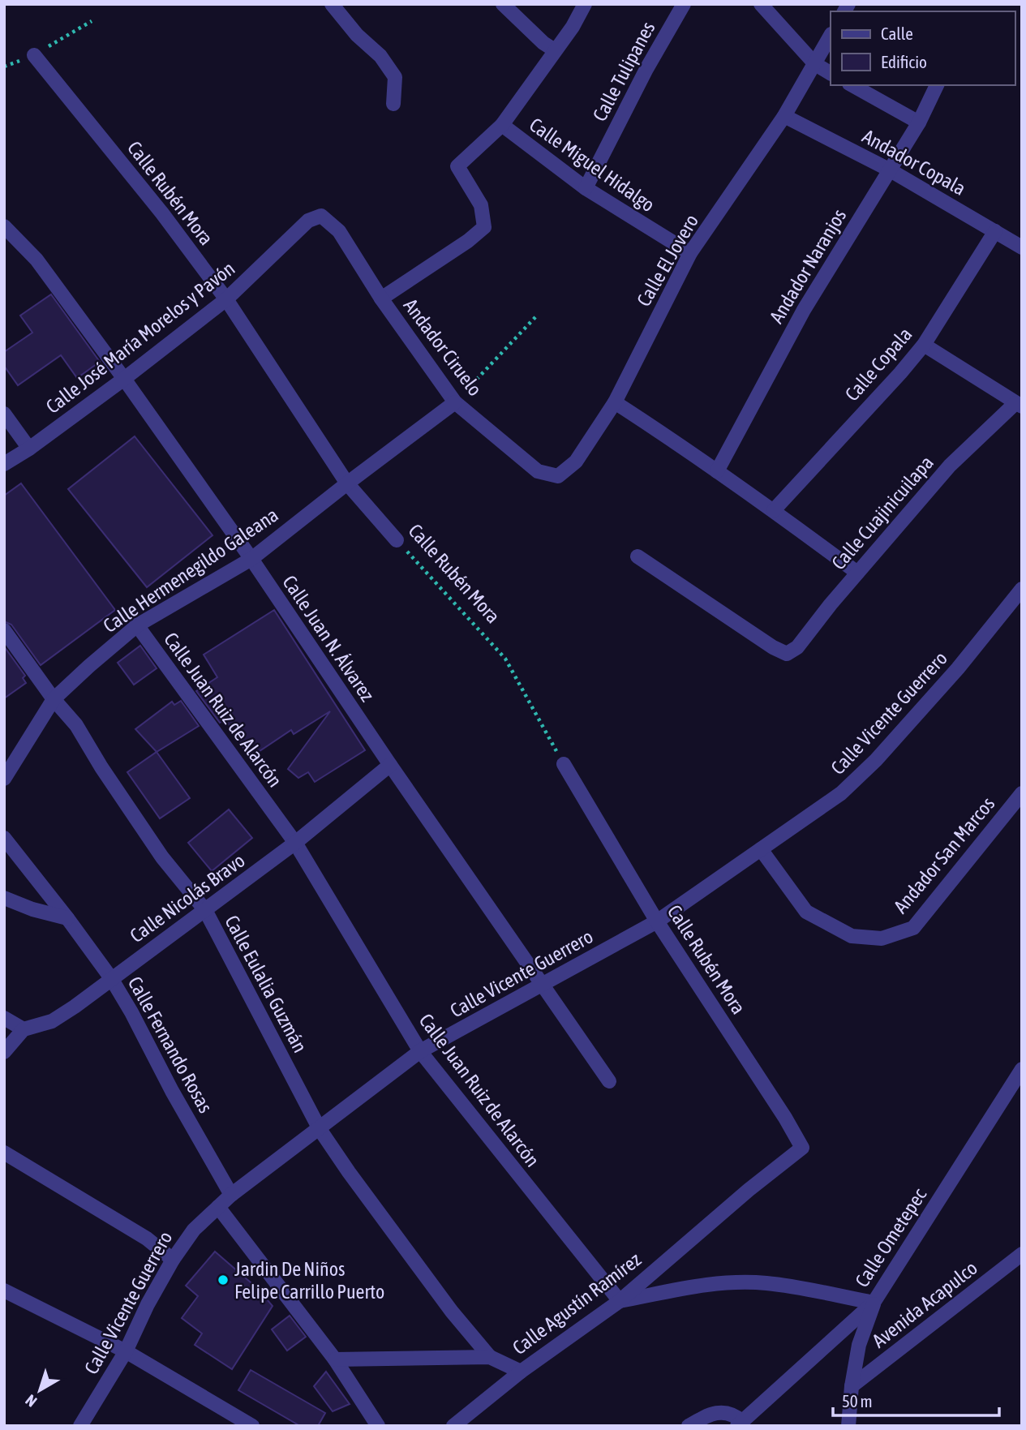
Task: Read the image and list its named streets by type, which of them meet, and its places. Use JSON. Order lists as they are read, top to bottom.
{
  "streets": {
    "street": [
      "Calle Tulipanes",
      "Andador Copala",
      "Calle Miguel Hidalgo",
      "Calle Rubén Mora",
      "Calle El Jovero",
      "Andador Naranjos",
      "Calle José María Morelos y Pavón",
      "Andador Ciruelo",
      "Calle Copala",
      "Calle Cuajinicuilapa",
      "Calle Hermenegildo Galeana",
      "Calle Juan N. Álvarez",
      "Calle Juan Ruiz de Alarcón",
      "Calle Vicente Guerrero",
      "Andador San Marcos",
      "Calle Nicolás Bravo",
      "Calle Eulalia Guzmán",
      "Calle Fernando Rosas",
      "Calle Ometepec",
      "Calle Agustín Ramírez",
      "Avenida Acapulco"
    ]
  },
  "crossings": [
    ["Calle Tulipanes", "Calle Miguel Hidalgo"],
    ["Andador Copala", "Calle El Jovero"],
    ["Andador Copala", "Andador Naranjos"],
    ["Andador Copala", "Calle Copala"],
    ["Calle Miguel Hidalgo", "Calle El Jovero"],
    ["Calle Rubén Mora", "Calle José María Morelos y Pavón"],
    ["Calle Rubén Mora", "Calle Hermenegildo Galeana"],
    ["Calle Rubén Mora", "Calle Vicente Guerrero"],
    ["Calle Rubén Mora", "Calle Agustín Ramírez"],
    ["Calle El Jovero", "Andador Ciruelo"],
    ["Calle José María Morelos y Pavón", "Andador Ciruelo"],
    ["Calle José María Morelos y Pavón", "Calle Juan N. Álvarez"],
    ["Andador Ciruelo", "Calle Hermenegildo Galeana"],
    ["Calle Hermenegildo Galeana", "Calle Juan N. Álvarez"],
    ["Calle Hermenegildo Galeana", "Calle Juan Ruiz de Alarcón"],
    ["Calle Hermenegildo Galeana", "Calle Eulalia Guzmán"],
    ["Calle Juan N. Álvarez", "Calle Vicente Guerrero"],
    ["Calle Juan N. Álvarez", "Calle Nicolás Bravo"],
    ["Calle Juan Ruiz de Alarcón", "Calle Vicente Guerrero"],
    ["Calle Juan Ruiz de Alarcón", "Calle Nicolás Bravo"],
    ["Calle Juan Ruiz de Alarcón", "Calle Agustín Ramírez"],
    ["Calle Vicente Guerrero", "Andador San Marcos"],
    ["Calle Vicente Guerrero", "Calle Eulalia Guzmán"],
    ["Calle Vicente Guerrero", "Calle Fernando Rosas"],
    ["Calle Nicolás Bravo", "Calle Eulalia Guzmán"],
    ["Calle Nicolás Bravo", "Calle Fernando Rosas"],
    ["Calle Eulalia Guzmán", "Calle Agustín Ramírez"]
  ],
  "places": ["Jardin De Niños Felipe Carrillo Puerto"],
  "legend": ["Calle", "Edificio"],
  "scale_bar": "50 m",
  "north": "bottom left"
}
